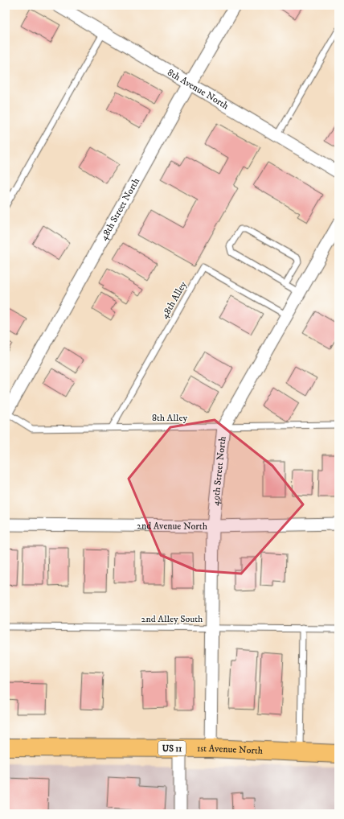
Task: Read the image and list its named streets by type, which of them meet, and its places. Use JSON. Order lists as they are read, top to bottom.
{
  "streets": {
    "main road": ["US 11", "1st Avenue North"],
    "street": [
      "8th Avenue North",
      "48th Street North",
      "49th Street North",
      "2nd Avenue North"
    ],
    "lane": ["48th Alley", "8th Alley", "2nd Alley South"]
  },
  "crossings": [
    ["8th Avenue North", "48th Street North"],
    ["48th Street North", "8th Alley"],
    ["48th Alley", "8th Alley"],
    ["48th Alley", "49th Street North"],
    ["8th Alley", "49th Street North"],
    ["49th Street North", "2nd Avenue North"],
    ["49th Street North", "2nd Alley South"],
    ["49th Street North", "1st Avenue North"]
  ]
}
